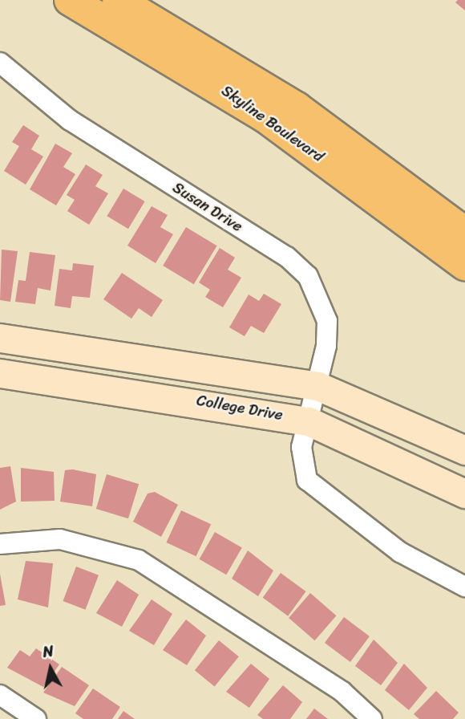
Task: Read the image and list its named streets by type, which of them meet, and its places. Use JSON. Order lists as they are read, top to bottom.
{
  "streets": {
    "main road": ["Skyline Boulevard"],
    "street": ["Susan Drive", "College Drive"]
  },
  "crossings": [
    ["Susan Drive", "College Drive"]
  ],
  "north": "top"
}
